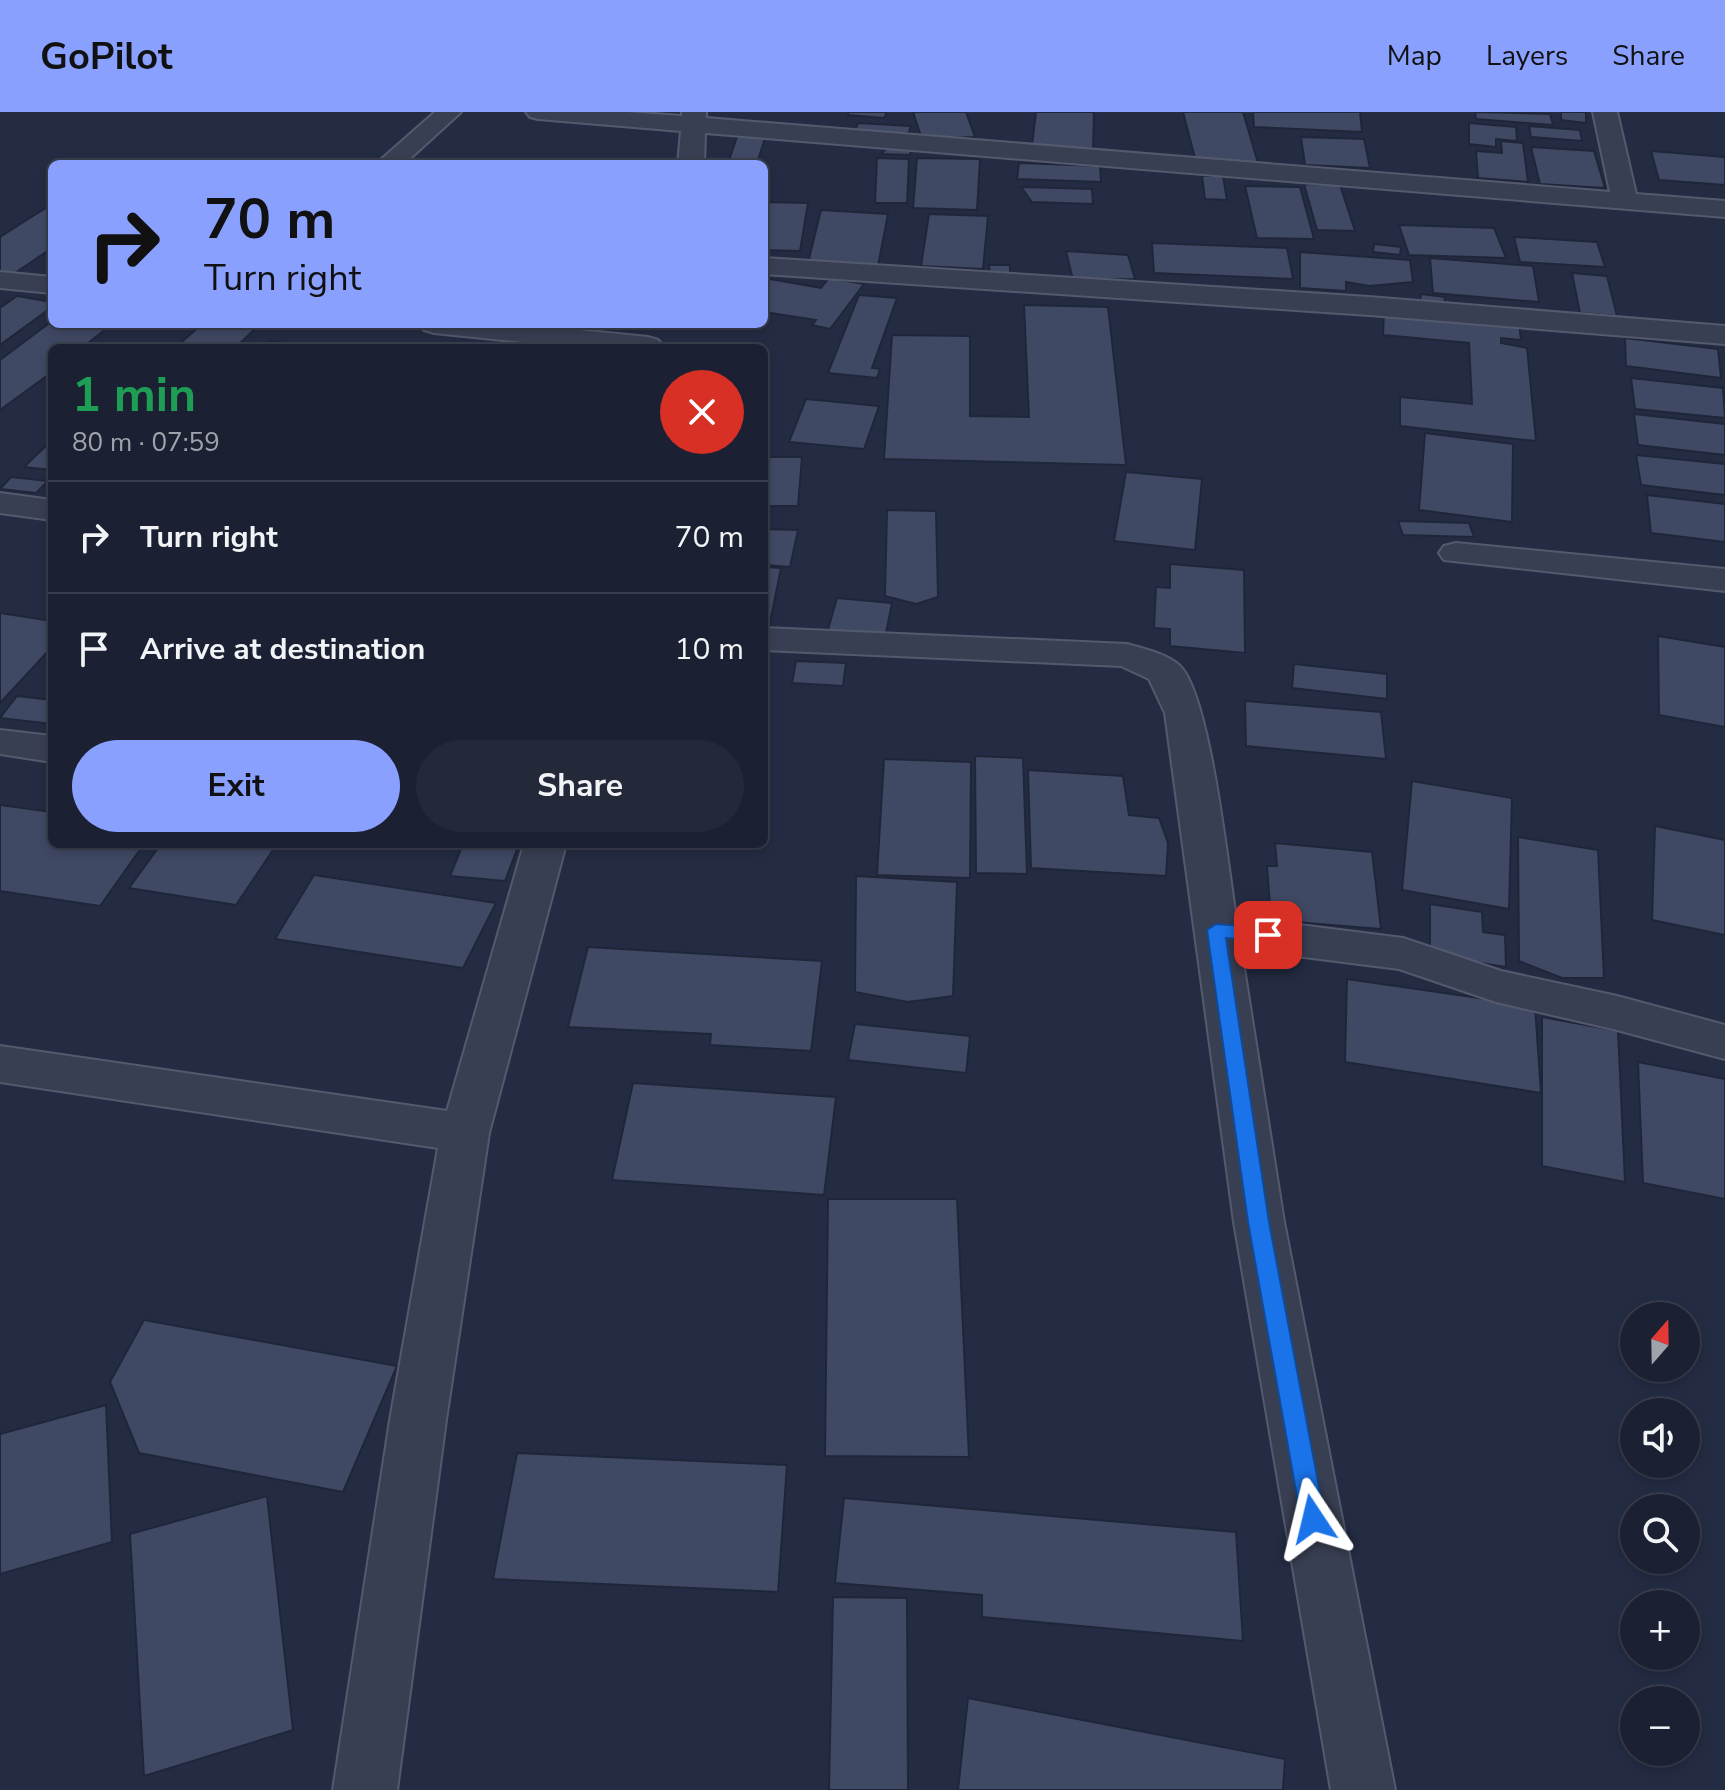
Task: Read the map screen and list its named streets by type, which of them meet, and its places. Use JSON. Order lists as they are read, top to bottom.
{
  "north": "top",
  "page": {
    "header": "GoPilot",
    "nav": ["Map", "Layers", "Share"],
    "turn": ["70 m", "Turn right"],
    "heading": ["1 min", "80 m · 07:59"],
    "list": [
      {
        "name": "Turn right",
        "value": "70 m"
      },
      {
        "name": "Arrive at destination",
        "value": "10 m"
      }
    ],
    "buttons": ["Exit", "Share"],
    "map_buttons": ["+", "−"]
  }
}
